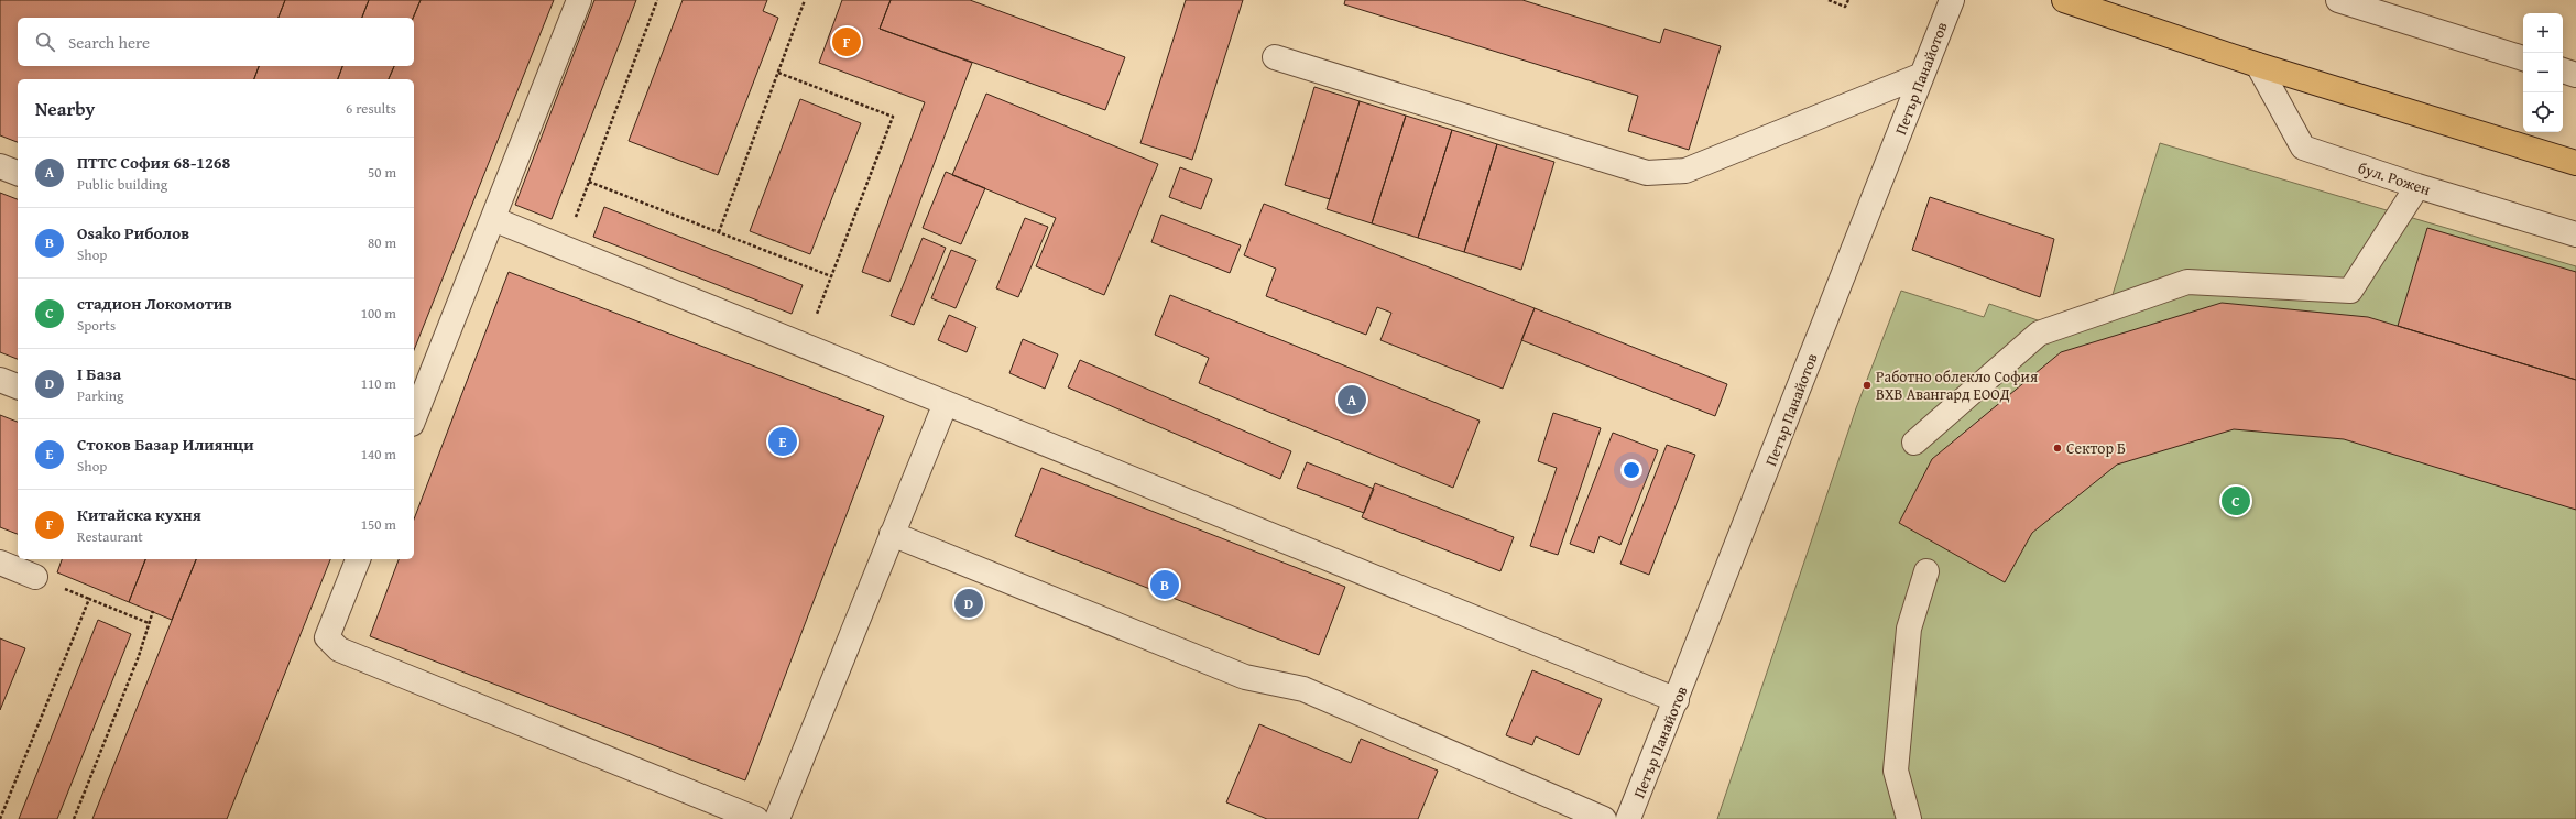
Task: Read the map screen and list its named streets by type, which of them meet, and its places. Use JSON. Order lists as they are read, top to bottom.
{
  "streets": {
    "street": ["Петър Панайотов", "бул. Рожен"]
  },
  "places": ["Работно облекло София ВХВ Авангард ЕООД", "Сектор Б"],
  "page": {
    "map_buttons": ["+", "−"],
    "search": "Search here",
    "pins": [
      "F",
      "A",
      "E",
      "C",
      "B",
      "D"
    ],
    "heading": ["Nearby", "6 results"],
    "list": [
      {
        "mark": "A",
        "name": "ПТТС София 68-1268",
        "note": "Public building",
        "value": "50 m"
      },
      {
        "mark": "B",
        "name": "Osako Риболов",
        "note": "Shop",
        "value": "80 m"
      },
      {
        "mark": "C",
        "name": "стадион Локомотив",
        "note": "Sports",
        "value": "100 m"
      },
      {
        "mark": "D",
        "name": "I База",
        "note": "Parking",
        "value": "110 m"
      },
      {
        "mark": "E",
        "name": "Стоков Базар Илиянци",
        "note": "Shop",
        "value": "140 m"
      },
      {
        "mark": "F",
        "name": "Китайска кухня",
        "note": "Restaurant",
        "value": "150 m"
      }
    ]
  }
}
